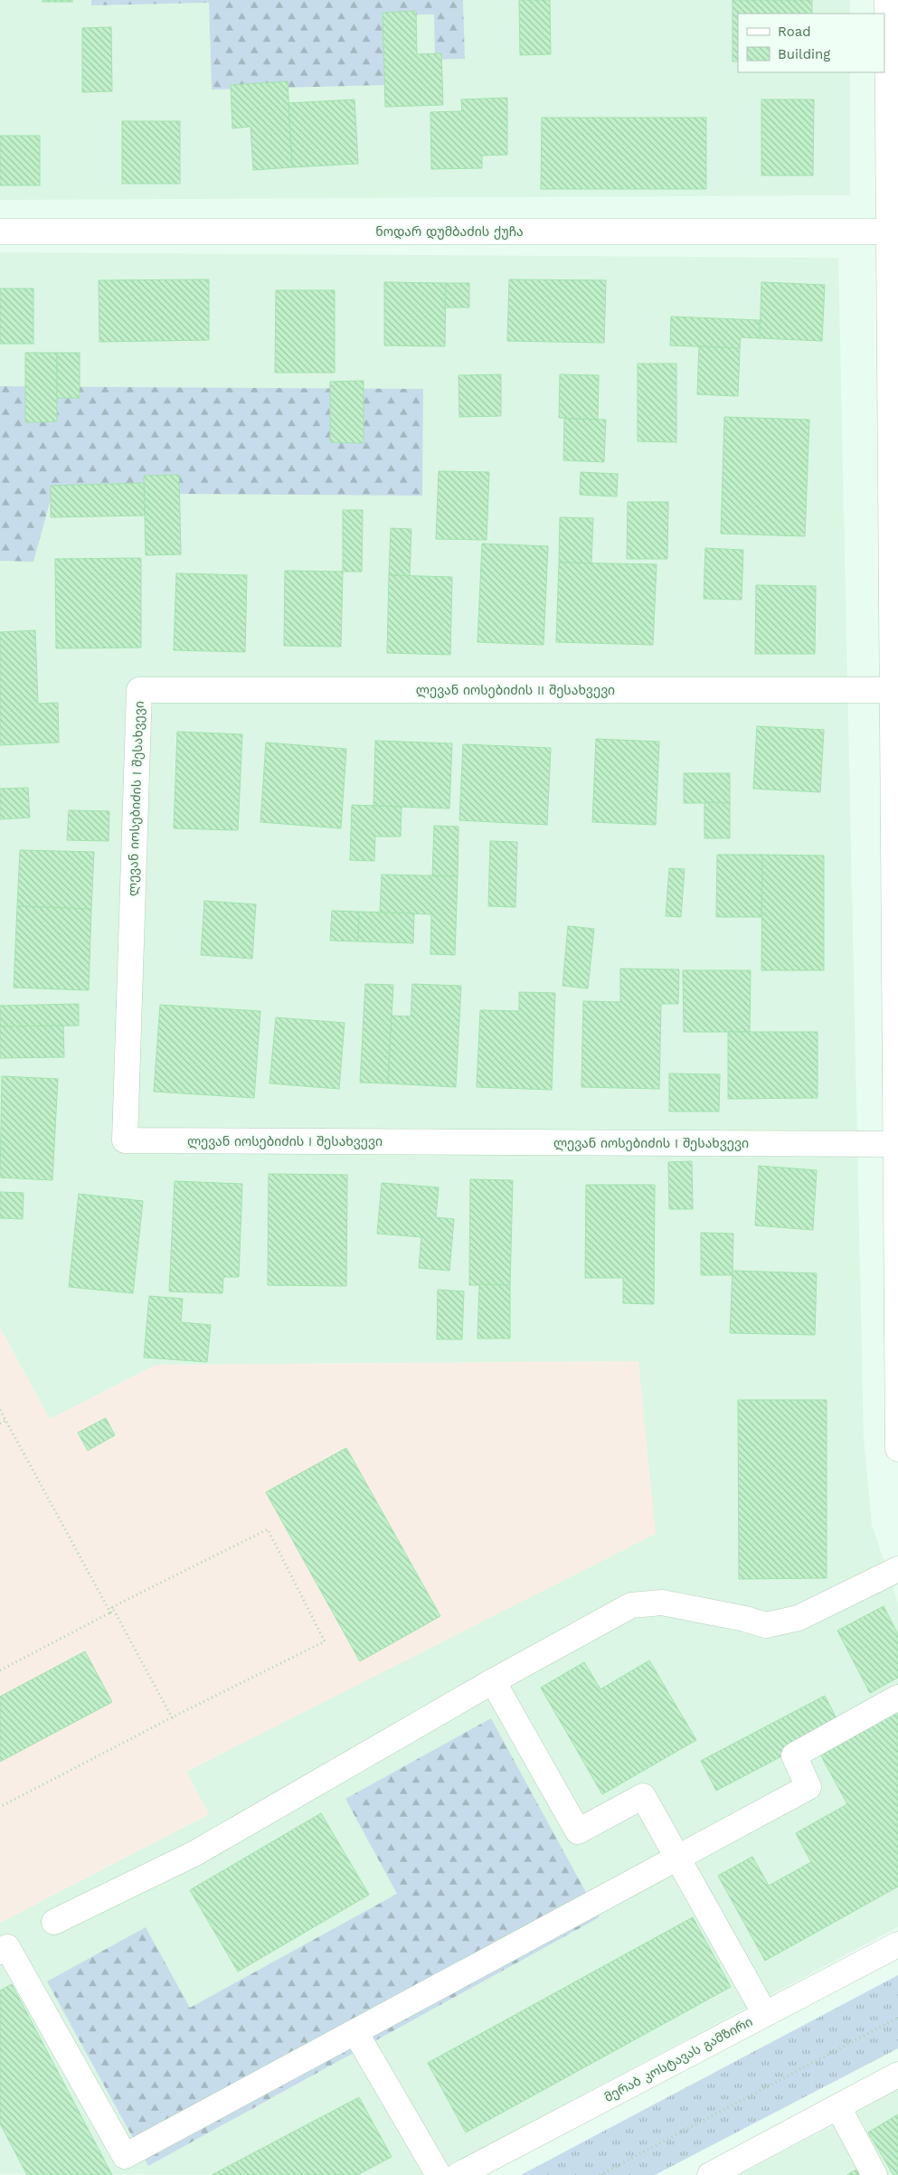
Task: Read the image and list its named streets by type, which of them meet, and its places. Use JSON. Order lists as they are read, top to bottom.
{
  "streets": {
    "street": [
      "ნოდარ დუმბაძის ქუჩა",
      "ლევან იოსებიძის II შესახვევი",
      "ლევან იოსებიძის I შესახვევი",
      "მერაბ კოსტავას გამზირი"
    ]
  },
  "crossings": [
    ["ლევან იოსებიძის II შესახვევი", "ლევან იოსებიძის I შესახვევი"]
  ],
  "legend": ["Road", "Building"]
}
